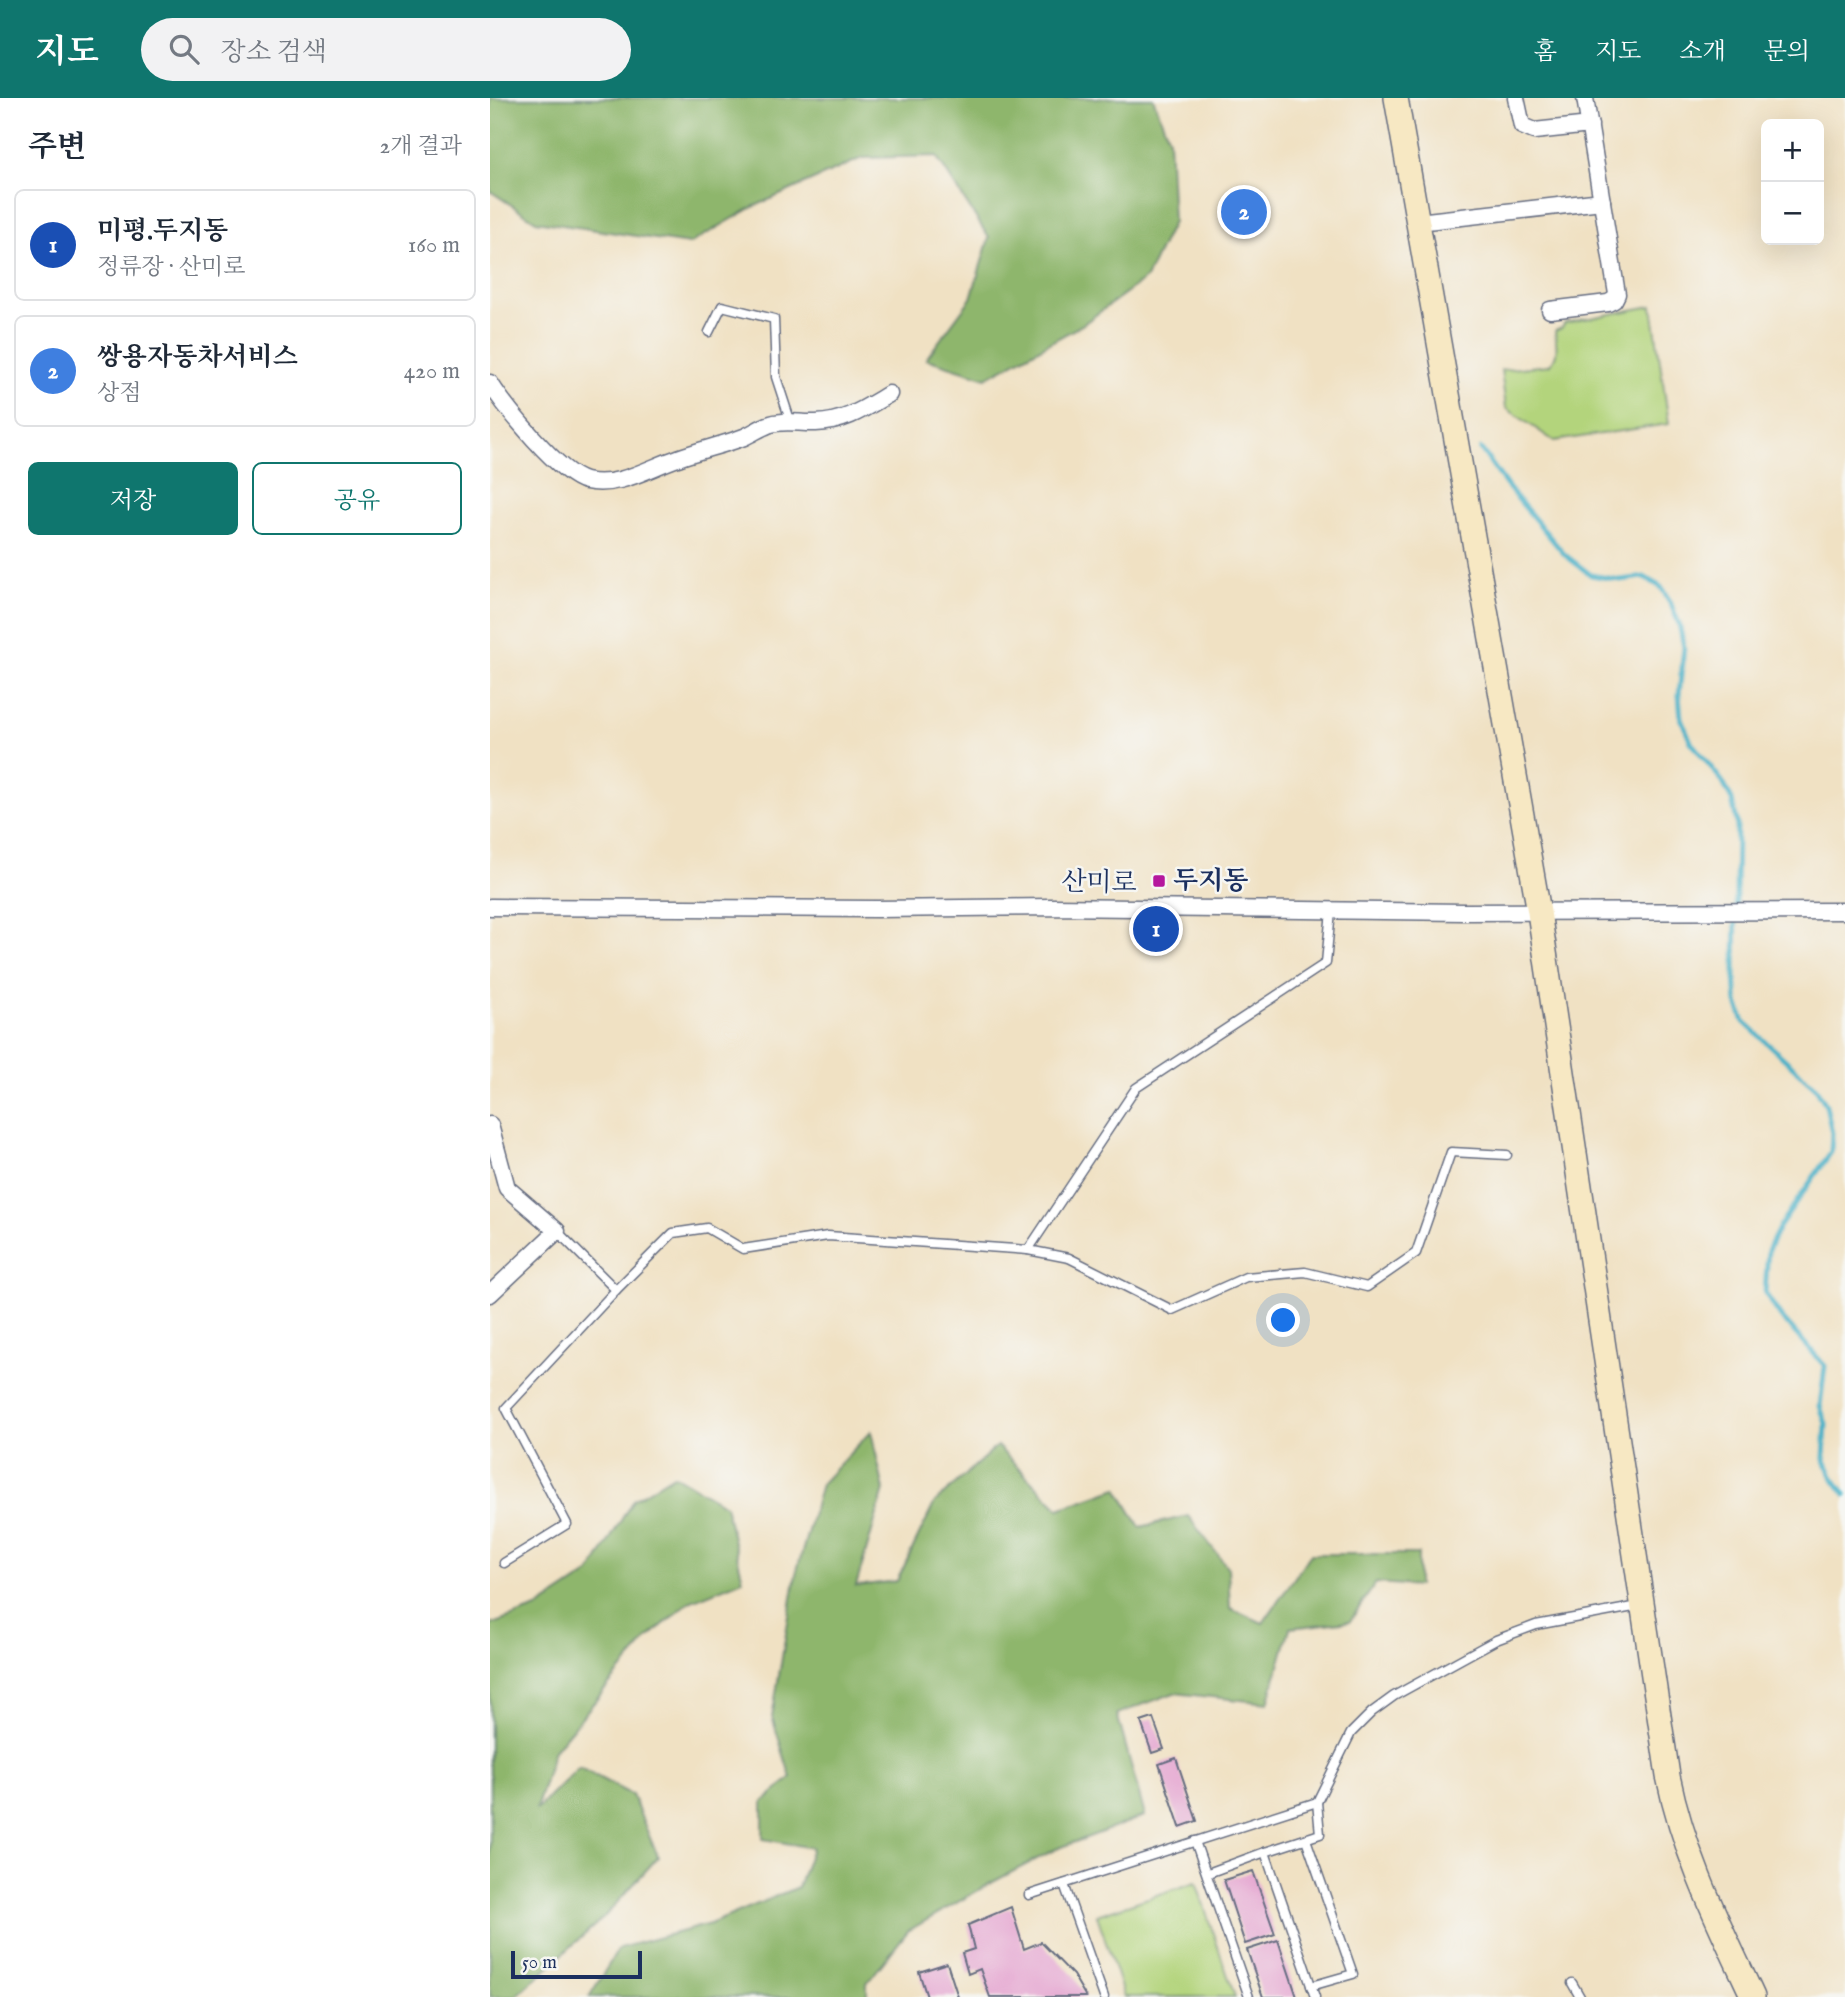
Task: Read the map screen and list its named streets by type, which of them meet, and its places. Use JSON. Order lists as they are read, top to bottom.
{
  "streets": {
    "street": ["산미로"]
  },
  "places": {
    "transit": ["두지동"]
  },
  "scale_bar": "50 m",
  "page": {
    "header": "지도",
    "search": "장소 검색",
    "nav": [
      "홈",
      "지도",
      "소개",
      "문의"
    ],
    "heading": ["주변", "2개 결과"],
    "map_buttons": ["+", "−"],
    "pins": ["2", "1"],
    "list": [
      {
        "mark": "1",
        "name": "미평.두지동",
        "note": "정류장 · 산미로",
        "value": "160 m"
      },
      {
        "mark": "2",
        "name": "쌍용자동차서비스",
        "note": "상점",
        "value": "420 m"
      }
    ],
    "buttons": ["저장", "공유"],
    "scale": "50 m"
  }
}
